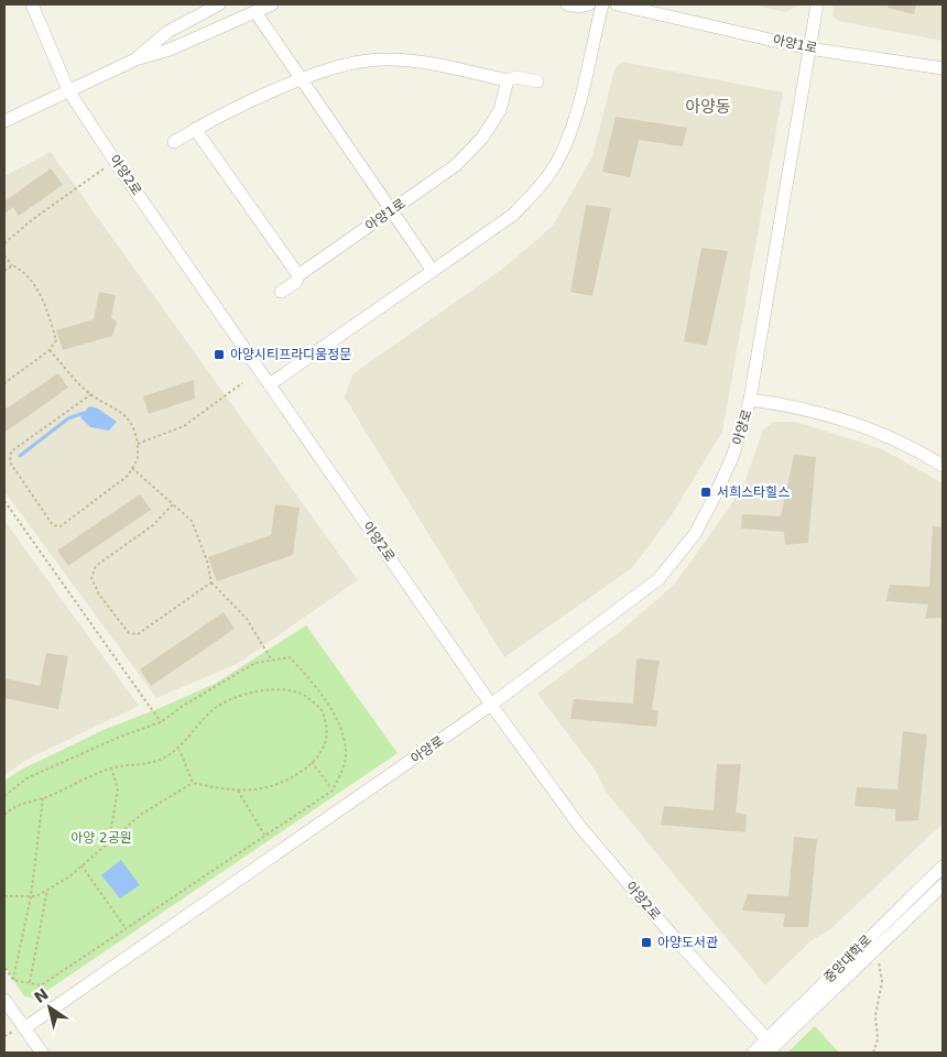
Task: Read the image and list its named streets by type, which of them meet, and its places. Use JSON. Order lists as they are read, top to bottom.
{
  "streets": {
    "street": [
      "아양1로",
      "아양2로",
      "아양로",
      "중앙대학로"
    ]
  },
  "crossings": [
    ["아양1로", "아양로"],
    ["아양2로", "아양로"],
    ["아양2로", "중앙대학로"]
  ],
  "districts": ["아양동"],
  "parks": ["아양 2공원"],
  "places": {
    "transit": ["아양시티프라디움정문", "서희스타힐스", "아양도서관"]
  },
  "north": "top left"
}
